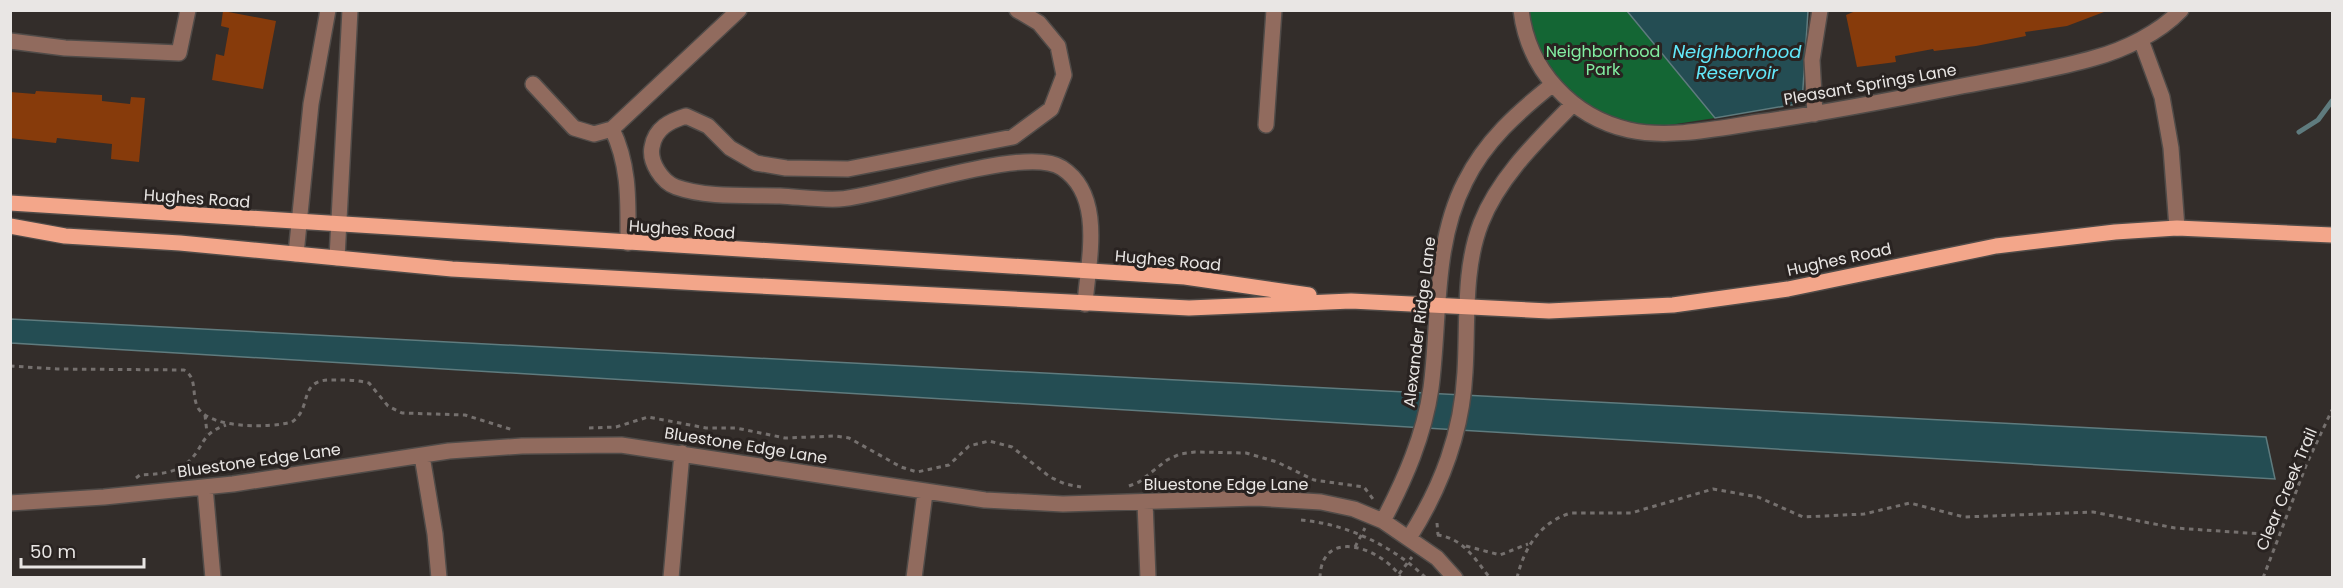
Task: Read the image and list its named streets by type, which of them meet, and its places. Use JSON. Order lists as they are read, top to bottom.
{
  "streets": {
    "main road": ["Hughes Road"],
    "street": ["Pleasant Springs Lane", "Alexander Ridge Lane", "Bluestone Edge Lane"],
    "path": ["Clear Creek Trail"]
  },
  "crossings": [
    ["Pleasant Springs Lane", "Alexander Ridge Lane"],
    ["Hughes Road", "Alexander Ridge Lane"],
    ["Alexander Ridge Lane", "Bluestone Edge Lane"]
  ],
  "water": ["Neighborhood Reservoir"],
  "parks": ["Neighborhood Park"],
  "scale_bar": "50 m"
}
